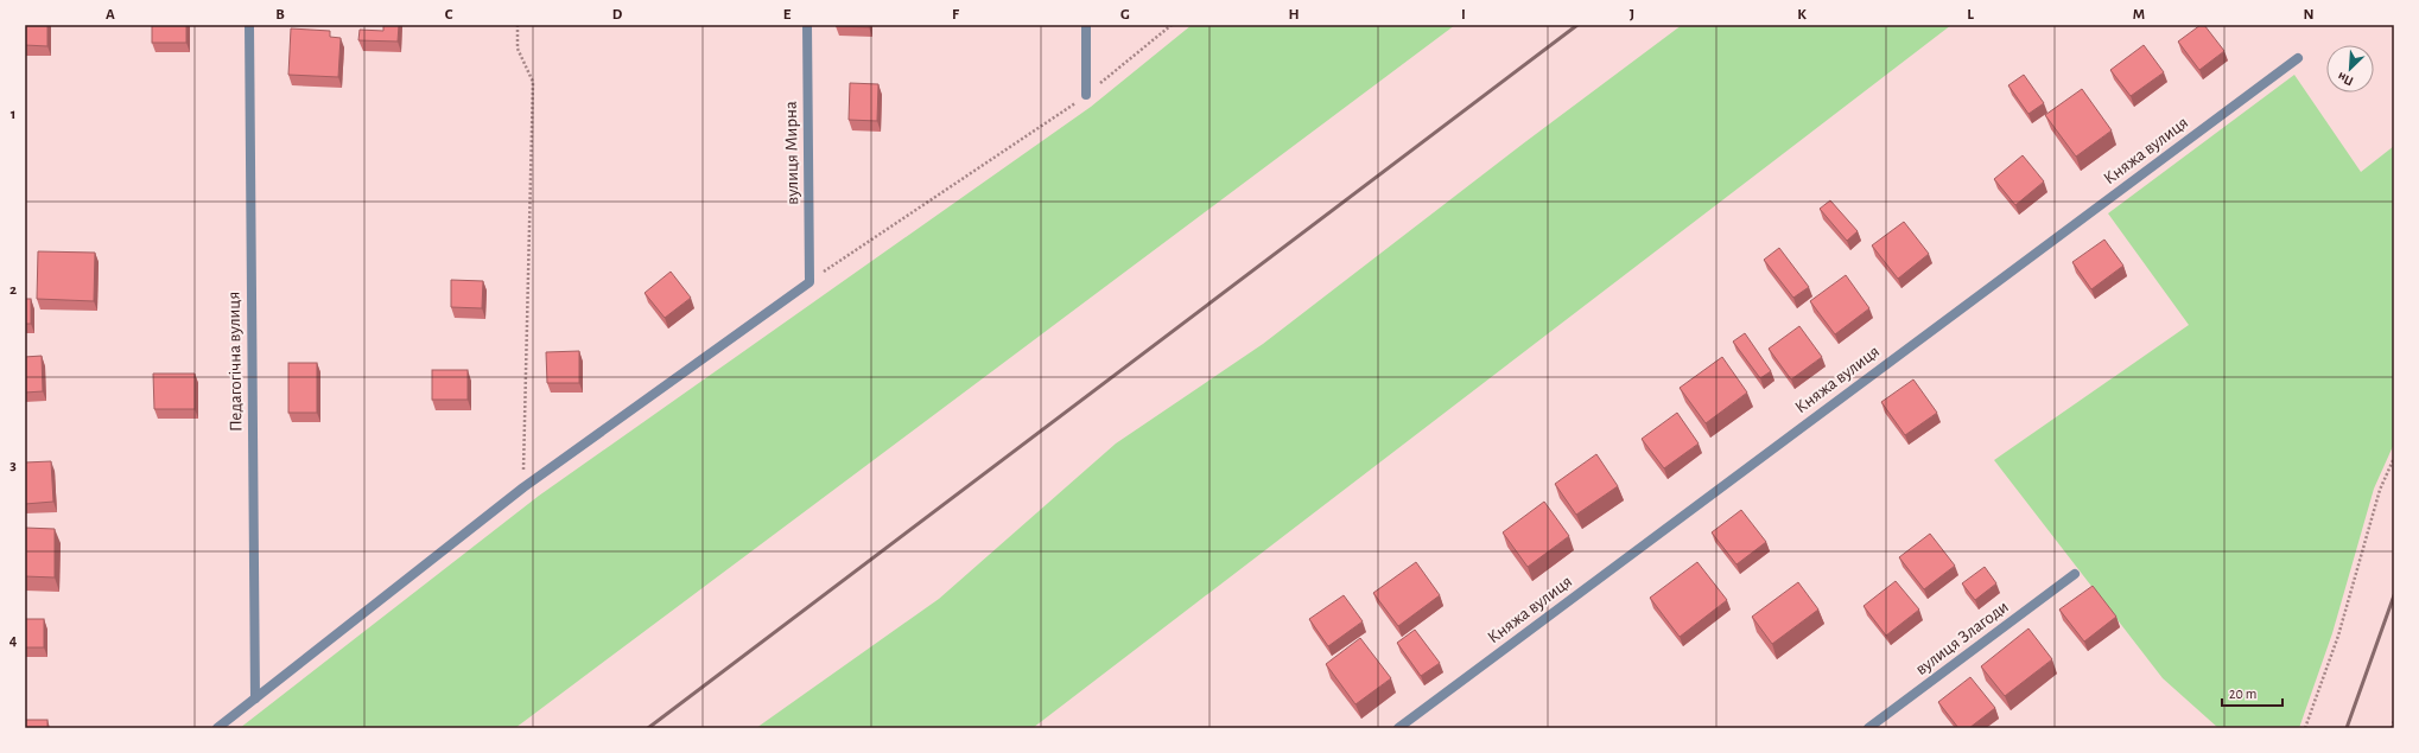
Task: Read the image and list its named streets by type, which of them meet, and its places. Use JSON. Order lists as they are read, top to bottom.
{
  "streets": {
    "street": [
      "Княжа вулиця",
      "вулиця Мирна",
      "Педагогічна вулиця",
      "вулиця Злагоди"
    ]
  },
  "scale_bar": "20 m",
  "north": "bottom left",
  "grid": {
    "columns": [
      "A",
      "B",
      "C",
      "D",
      "E",
      "F",
      "G",
      "H",
      "I",
      "J",
      "K",
      "L",
      "M",
      "N"
    ],
    "rows": [
      "1",
      "2",
      "3",
      "4"
    ]
  }
}
